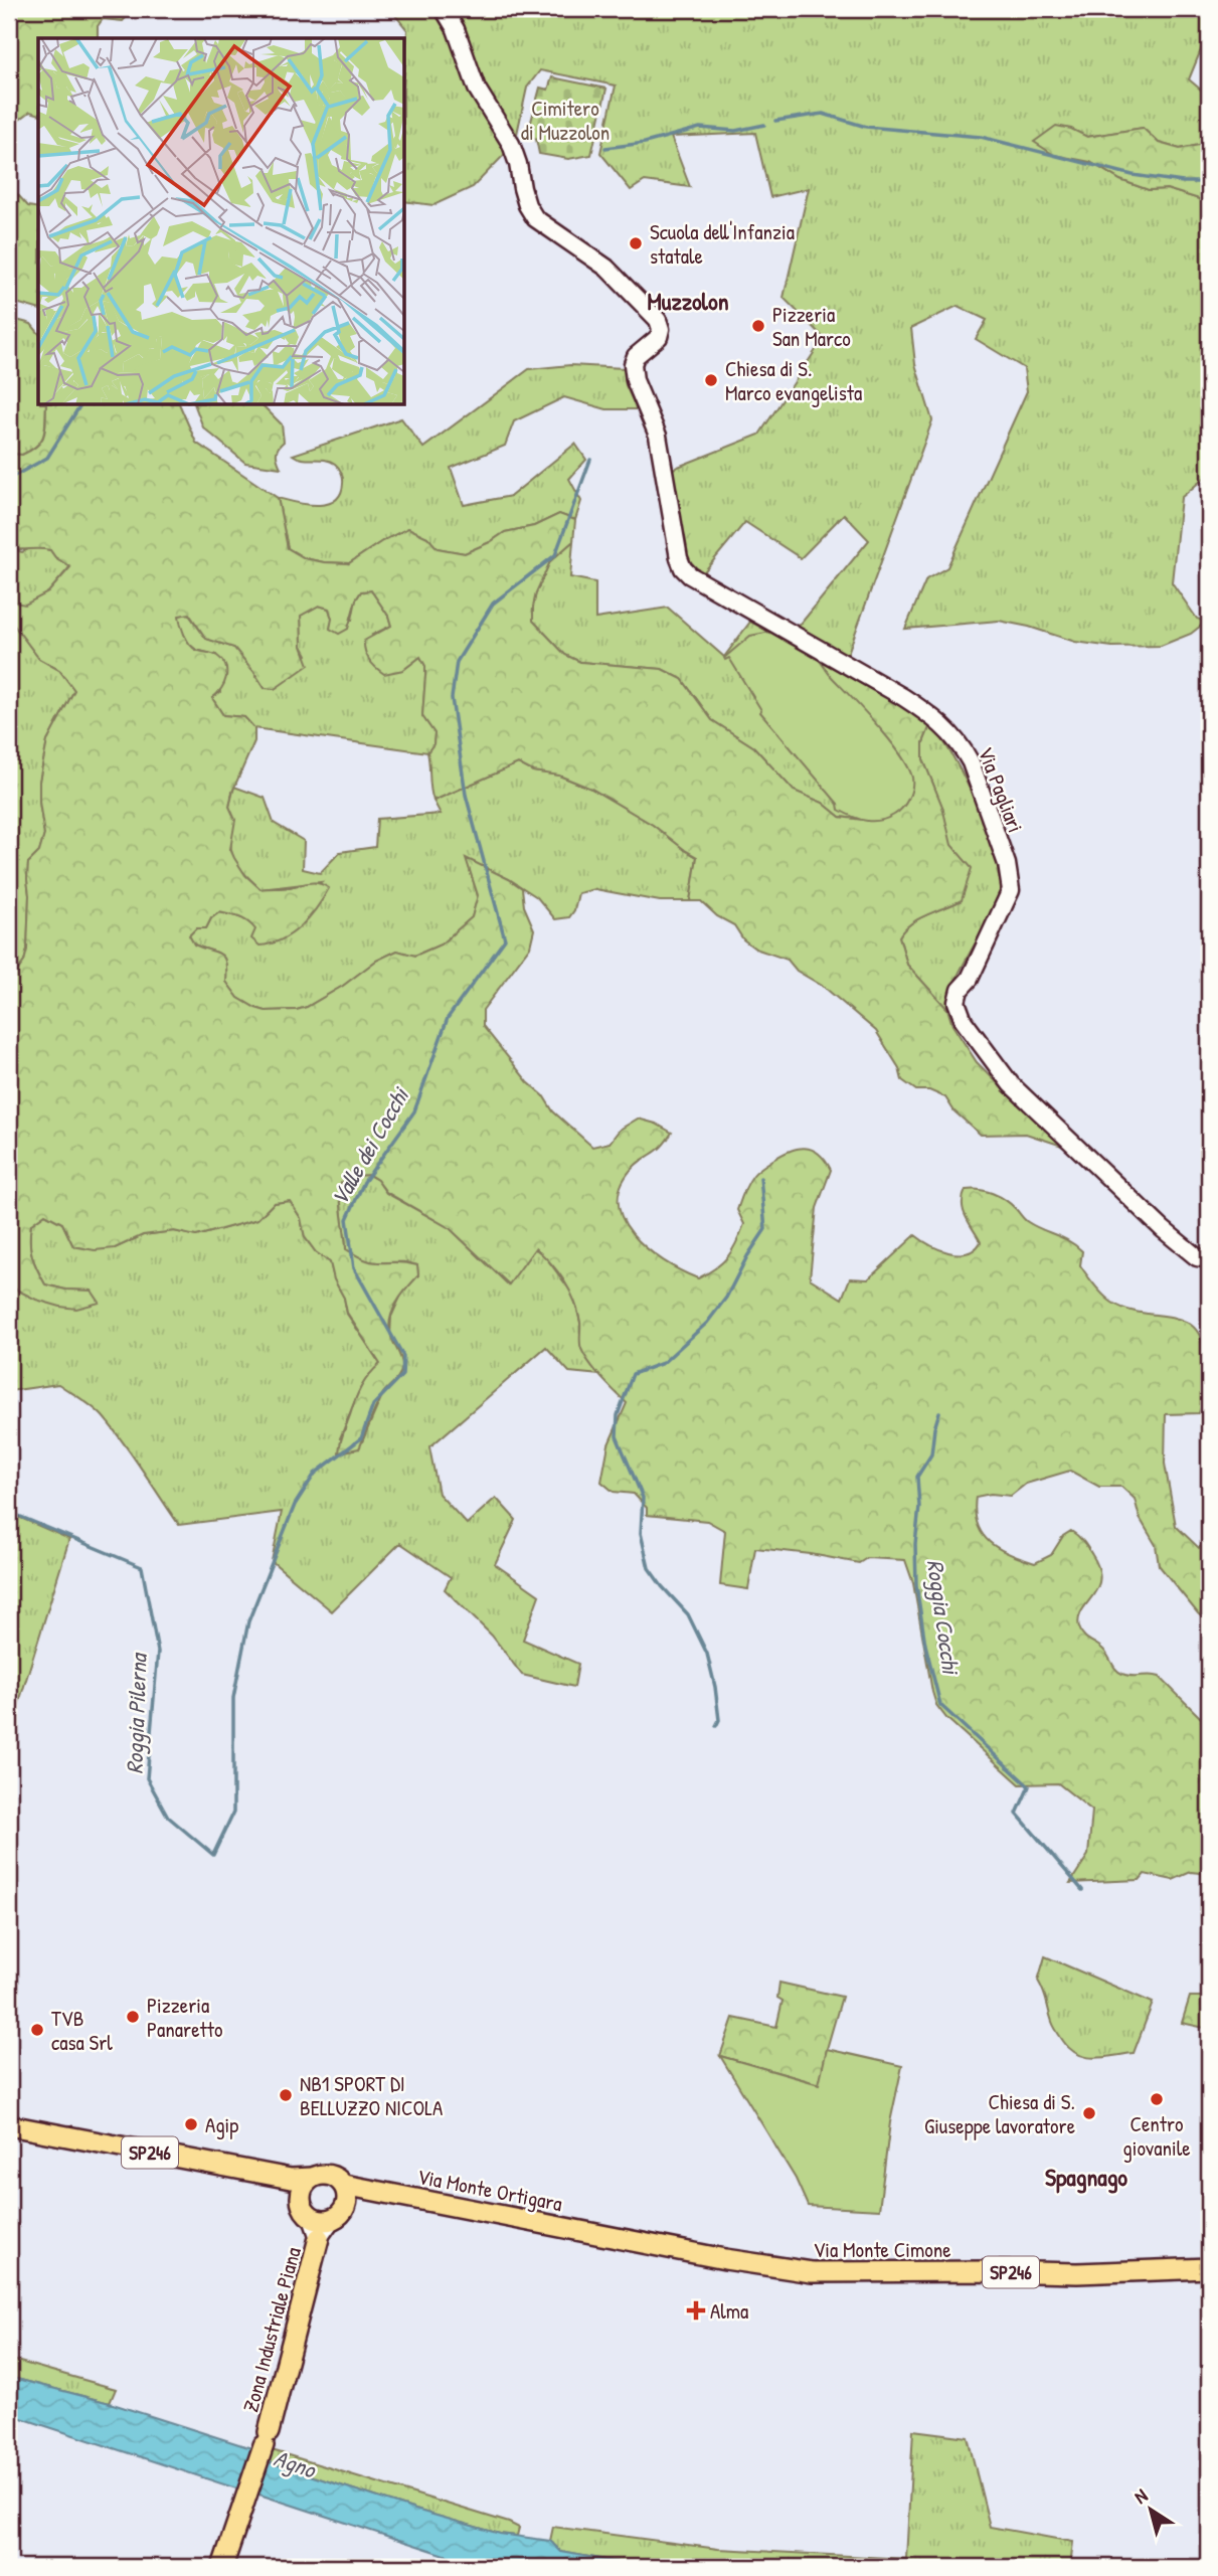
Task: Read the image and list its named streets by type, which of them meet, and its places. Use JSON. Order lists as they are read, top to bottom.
{
  "streets": {
    "main road": [
      "SP246",
      "Via Monte Ortigara",
      "Via Monte Cimone",
      "Zona Industriale Piana"
    ],
    "street": ["Via Pagliari"]
  },
  "crossings": [
    ["Via Monte Ortigara", "Via Monte Cimone"]
  ],
  "districts": ["Muzzolon", "Spagnago"],
  "water": [
    "Valle dei Cocchi",
    "Roggia Cocchi",
    "Roggia Pilerna",
    "Agno"
  ],
  "parks": ["Cimitero di Muzzolon"],
  "places": {
    "other": [
      "Scuola dell'Infanzia statale",
      "Pizzeria San Marco",
      "Chiesa di S. Marco evangelista",
      "Pizzeria Panaretto",
      "TVB casa Srl",
      "NB1 SPORT DI BELLUZZO NICOLA",
      "Centro giovanile",
      "Chiesa di S. Giuseppe lavoratore",
      "Agip"
    ],
    "health": ["Alma"]
  },
  "north": "top left"
}
